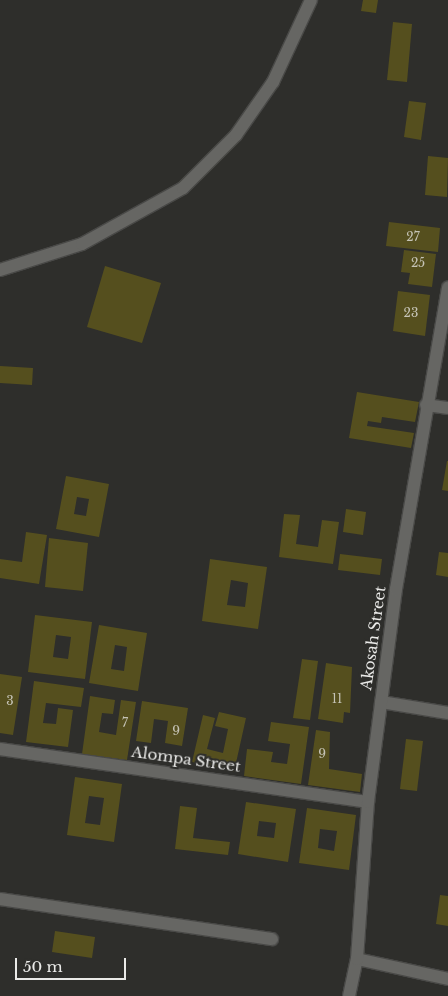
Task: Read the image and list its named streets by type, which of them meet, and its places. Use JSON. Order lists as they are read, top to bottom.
{
  "streets": {
    "street": ["Akosah Street", "Alompa Street"]
  },
  "crossings": [
    ["Akosah Street", "Alompa Street"]
  ],
  "house_numbers": [
    "27",
    "25",
    "23",
    "11",
    "3",
    "7",
    "9",
    "9"
  ],
  "scale_bar": "50 m"
}
